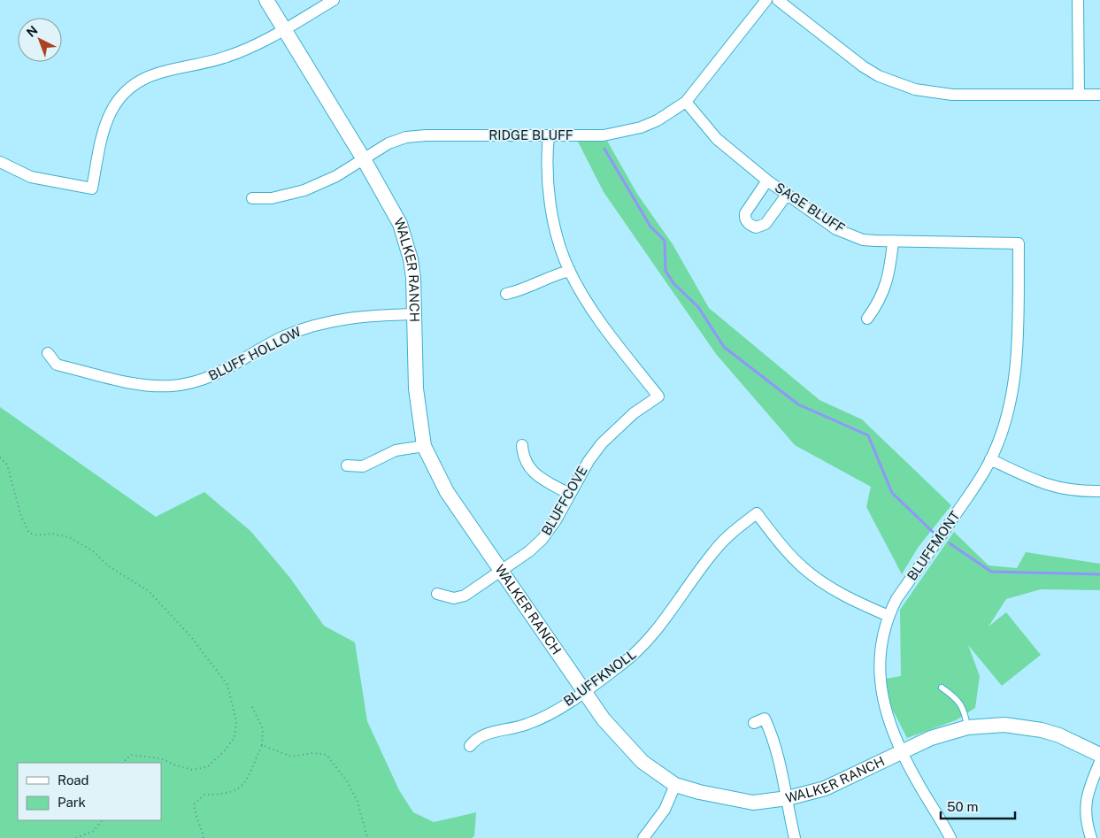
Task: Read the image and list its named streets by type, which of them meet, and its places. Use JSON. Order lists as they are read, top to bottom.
{
  "streets": {
    "street": [
      "RIDGE BLUFF",
      "SAGE BLUFF",
      "WALKER RANCH",
      "BLUFF HOLLOW",
      "BLUFFCOVE",
      "BLUFFMONT",
      "BLUFFKNOLL"
    ]
  },
  "crossings": [
    ["RIDGE BLUFF", "SAGE BLUFF"],
    ["RIDGE BLUFF", "WALKER RANCH"],
    ["SAGE BLUFF", "BLUFFMONT"],
    ["WALKER RANCH", "BLUFF HOLLOW"],
    ["WALKER RANCH", "BLUFFCOVE"],
    ["WALKER RANCH", "BLUFFMONT"],
    ["WALKER RANCH", "BLUFFKNOLL"],
    ["BLUFFMONT", "BLUFFKNOLL"]
  ],
  "legend": ["Road", "Park"],
  "scale_bar": "50 m",
  "north": "top left"
}
